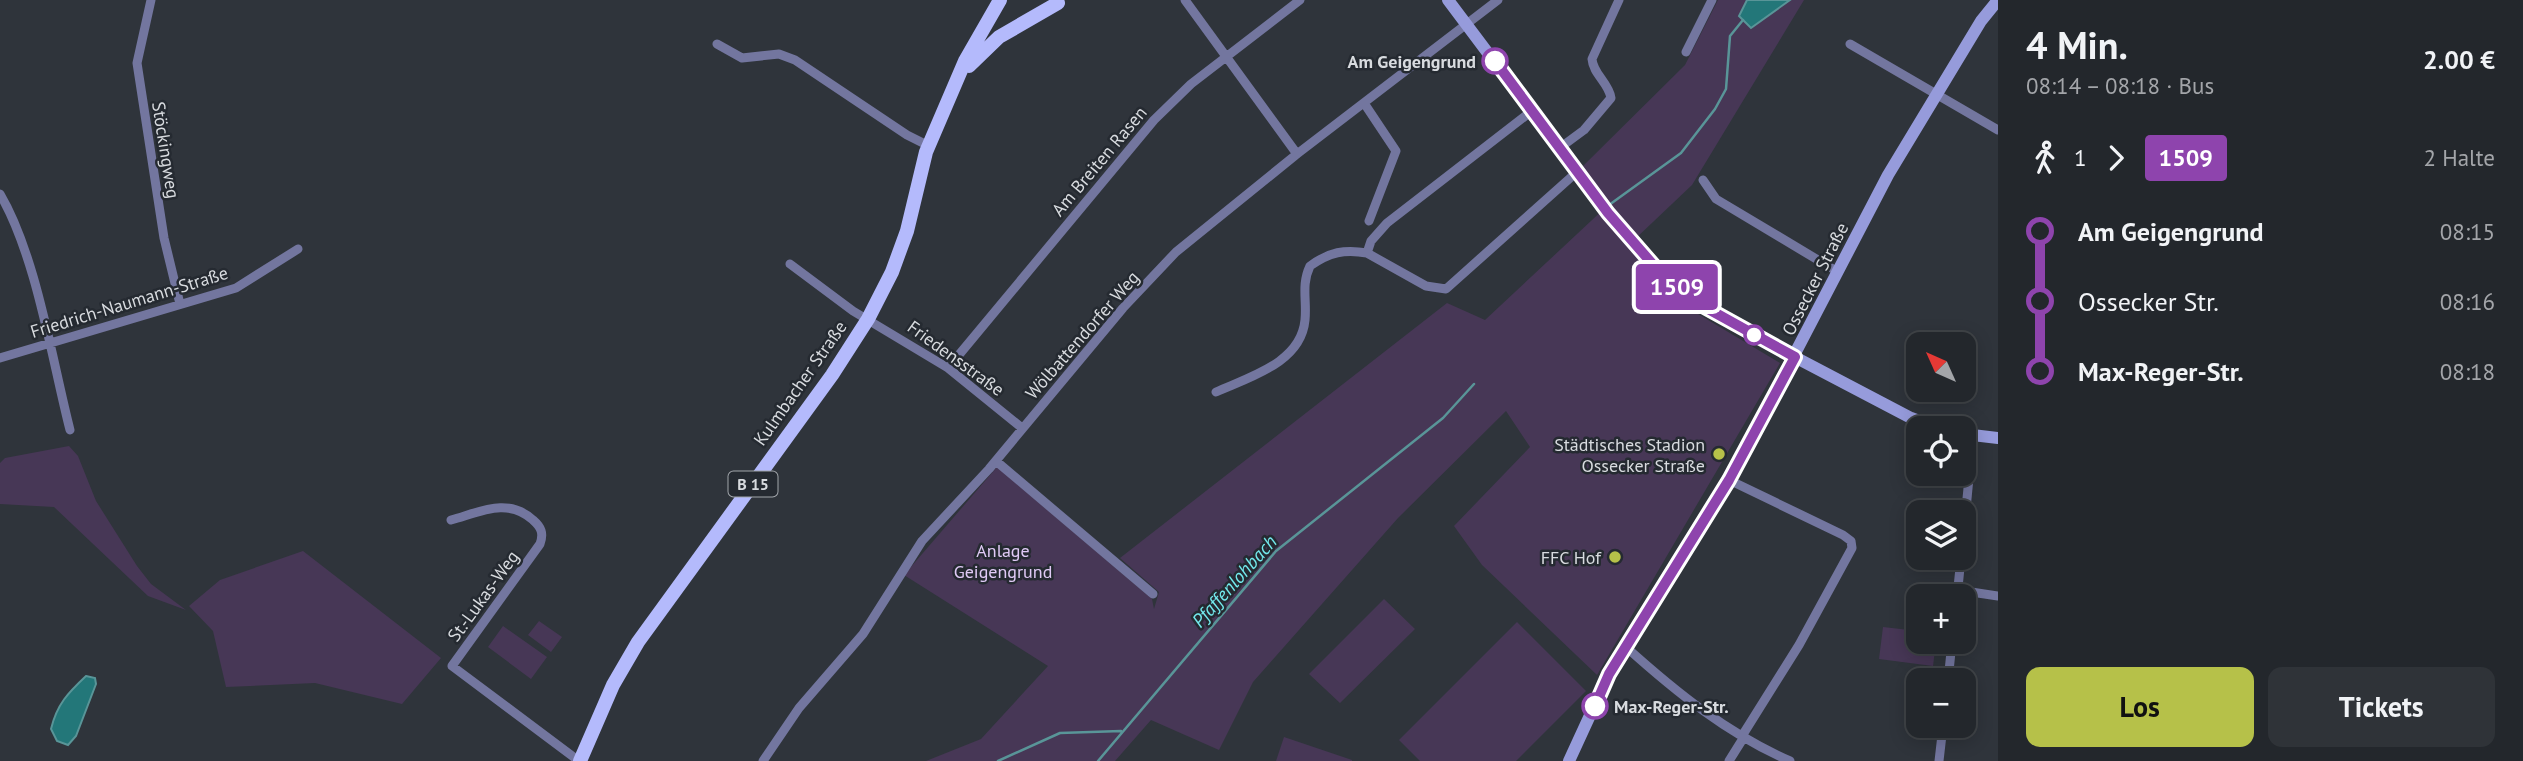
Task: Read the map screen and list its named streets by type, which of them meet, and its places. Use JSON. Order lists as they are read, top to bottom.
{
  "streets": {
    "main road": ["Kulmbacher Straße", "B 15"],
    "street": [
      "Stöckingweg",
      "Am Breiten Rasen",
      "Ossecker Straße",
      "Friedrich-Naumann-Straße",
      "Wölbattendorfer Weg",
      "Friedensstraße",
      "St.-Lukas-Weg"
    ]
  },
  "crossings": [
    ["Stöckingweg", "Friedrich-Naumann-Straße"],
    ["Am Breiten Rasen", "Friedensstraße"],
    ["Wölbattendorfer Weg", "Friedensstraße"],
    ["Friedensstraße", "Kulmbacher Straße"],
    ["Kulmbacher Straße", "B 15"],
    ["Kulmbacher Straße", "St.-Lukas-Weg"]
  ],
  "water": ["Pfaffenlohbach"],
  "parks": ["Anlage Geigengrund"],
  "places": [
    "Am Geigengrund",
    "Städtisches Stadion Ossecker Straße",
    "FFC Hof",
    "Max-Reger-Str."
  ],
  "lines": ["bus line 1509"],
  "north": "top left",
  "page": {
    "on_map": "1509",
    "heading": ["4 Min.", "08:14 – 08:18 · Bus", "2.00 €"],
    "legs": ["1", "1509", "2 Halte"],
    "list": [
      {
        "name": "Am Geigengrund",
        "value": "08:15"
      },
      {
        "name": "Ossecker Str.",
        "value": "08:16"
      },
      {
        "name": "Max-Reger-Str.",
        "value": "08:18"
      }
    ],
    "map_buttons": ["+", "−"],
    "buttons": ["Los", "Tickets"]
  }
}
